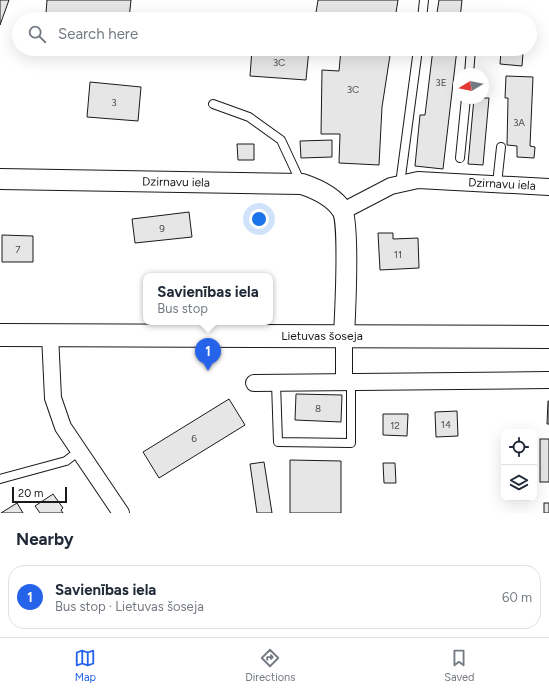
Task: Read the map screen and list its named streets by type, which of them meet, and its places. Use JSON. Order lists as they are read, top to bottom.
{
  "streets": {
    "main road": ["Lietuvas šoseja"],
    "street": ["Dzirnavu iela"]
  },
  "house_numbers": [
    "3C",
    "3E",
    "3C",
    "3",
    "3A",
    "9",
    "7",
    "11",
    "8",
    "14",
    "12",
    "6"
  ],
  "scale_bar": "20 m",
  "north": "left",
  "page": {
    "search": "Search here",
    "popup": ["Savienības iela", "Bus stop"],
    "pins": "1",
    "scale": "20 m",
    "heading": "Nearby",
    "list": [
      {
        "mark": "1",
        "name": "Savienības iela",
        "note": "Bus stop · Lietuvas šoseja",
        "value": "60 m"
      }
    ],
    "nav": ["Map", "Directions", "Saved"]
  }
}
